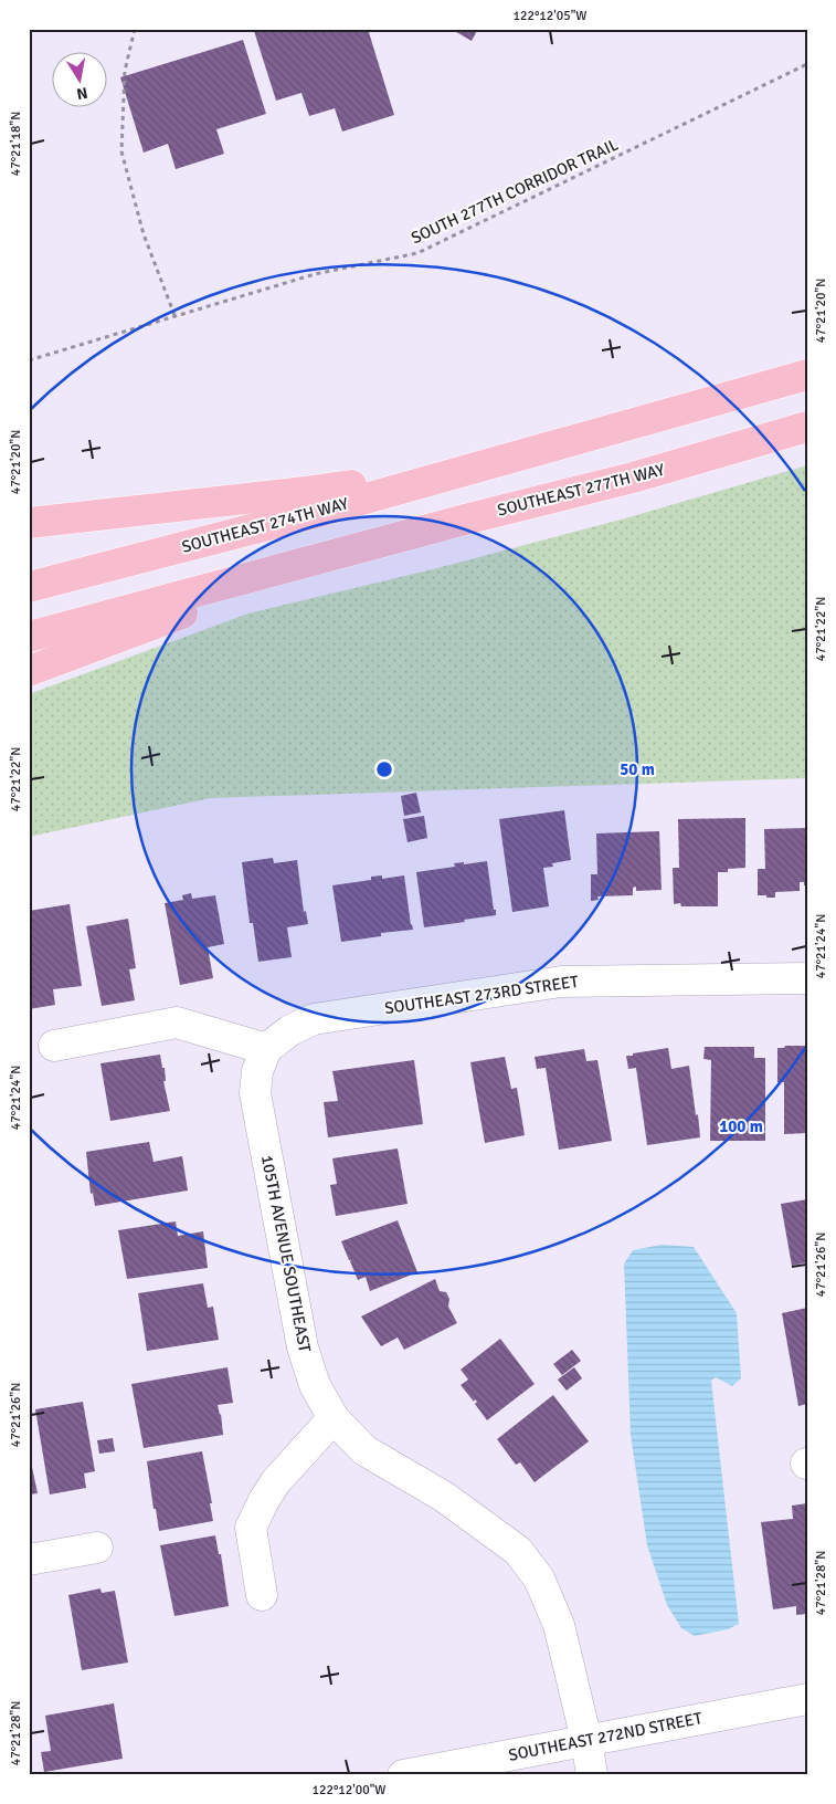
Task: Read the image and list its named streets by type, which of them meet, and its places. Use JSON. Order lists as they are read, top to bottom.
{
  "streets": {
    "main road": ["SOUTHEAST 277TH WAY", "SOUTHEAST 274TH WAY"],
    "street": ["SOUTHEAST 273RD STREET", "105TH AVENUE SOUTHEAST", "SOUTHEAST 272ND STREET"],
    "path": ["SOUTH 277TH CORRIDOR TRAIL"]
  },
  "crossings": [
    ["SOUTHEAST 273RD STREET", "105TH AVENUE SOUTHEAST"],
    ["105TH AVENUE SOUTHEAST", "SOUTHEAST 272ND STREET"]
  ],
  "north": "bottom",
  "coordinates": [
    "122°12'05\"W",
    "47°21'18\"N",
    "47°21'20\"N",
    "47°21'22\"N",
    "47°21'24\"N",
    "47°21'26\"N",
    "47°21'28\"N",
    "122°12'00\"W"
  ],
  "rings": ["50 m", "100 m"]
}
